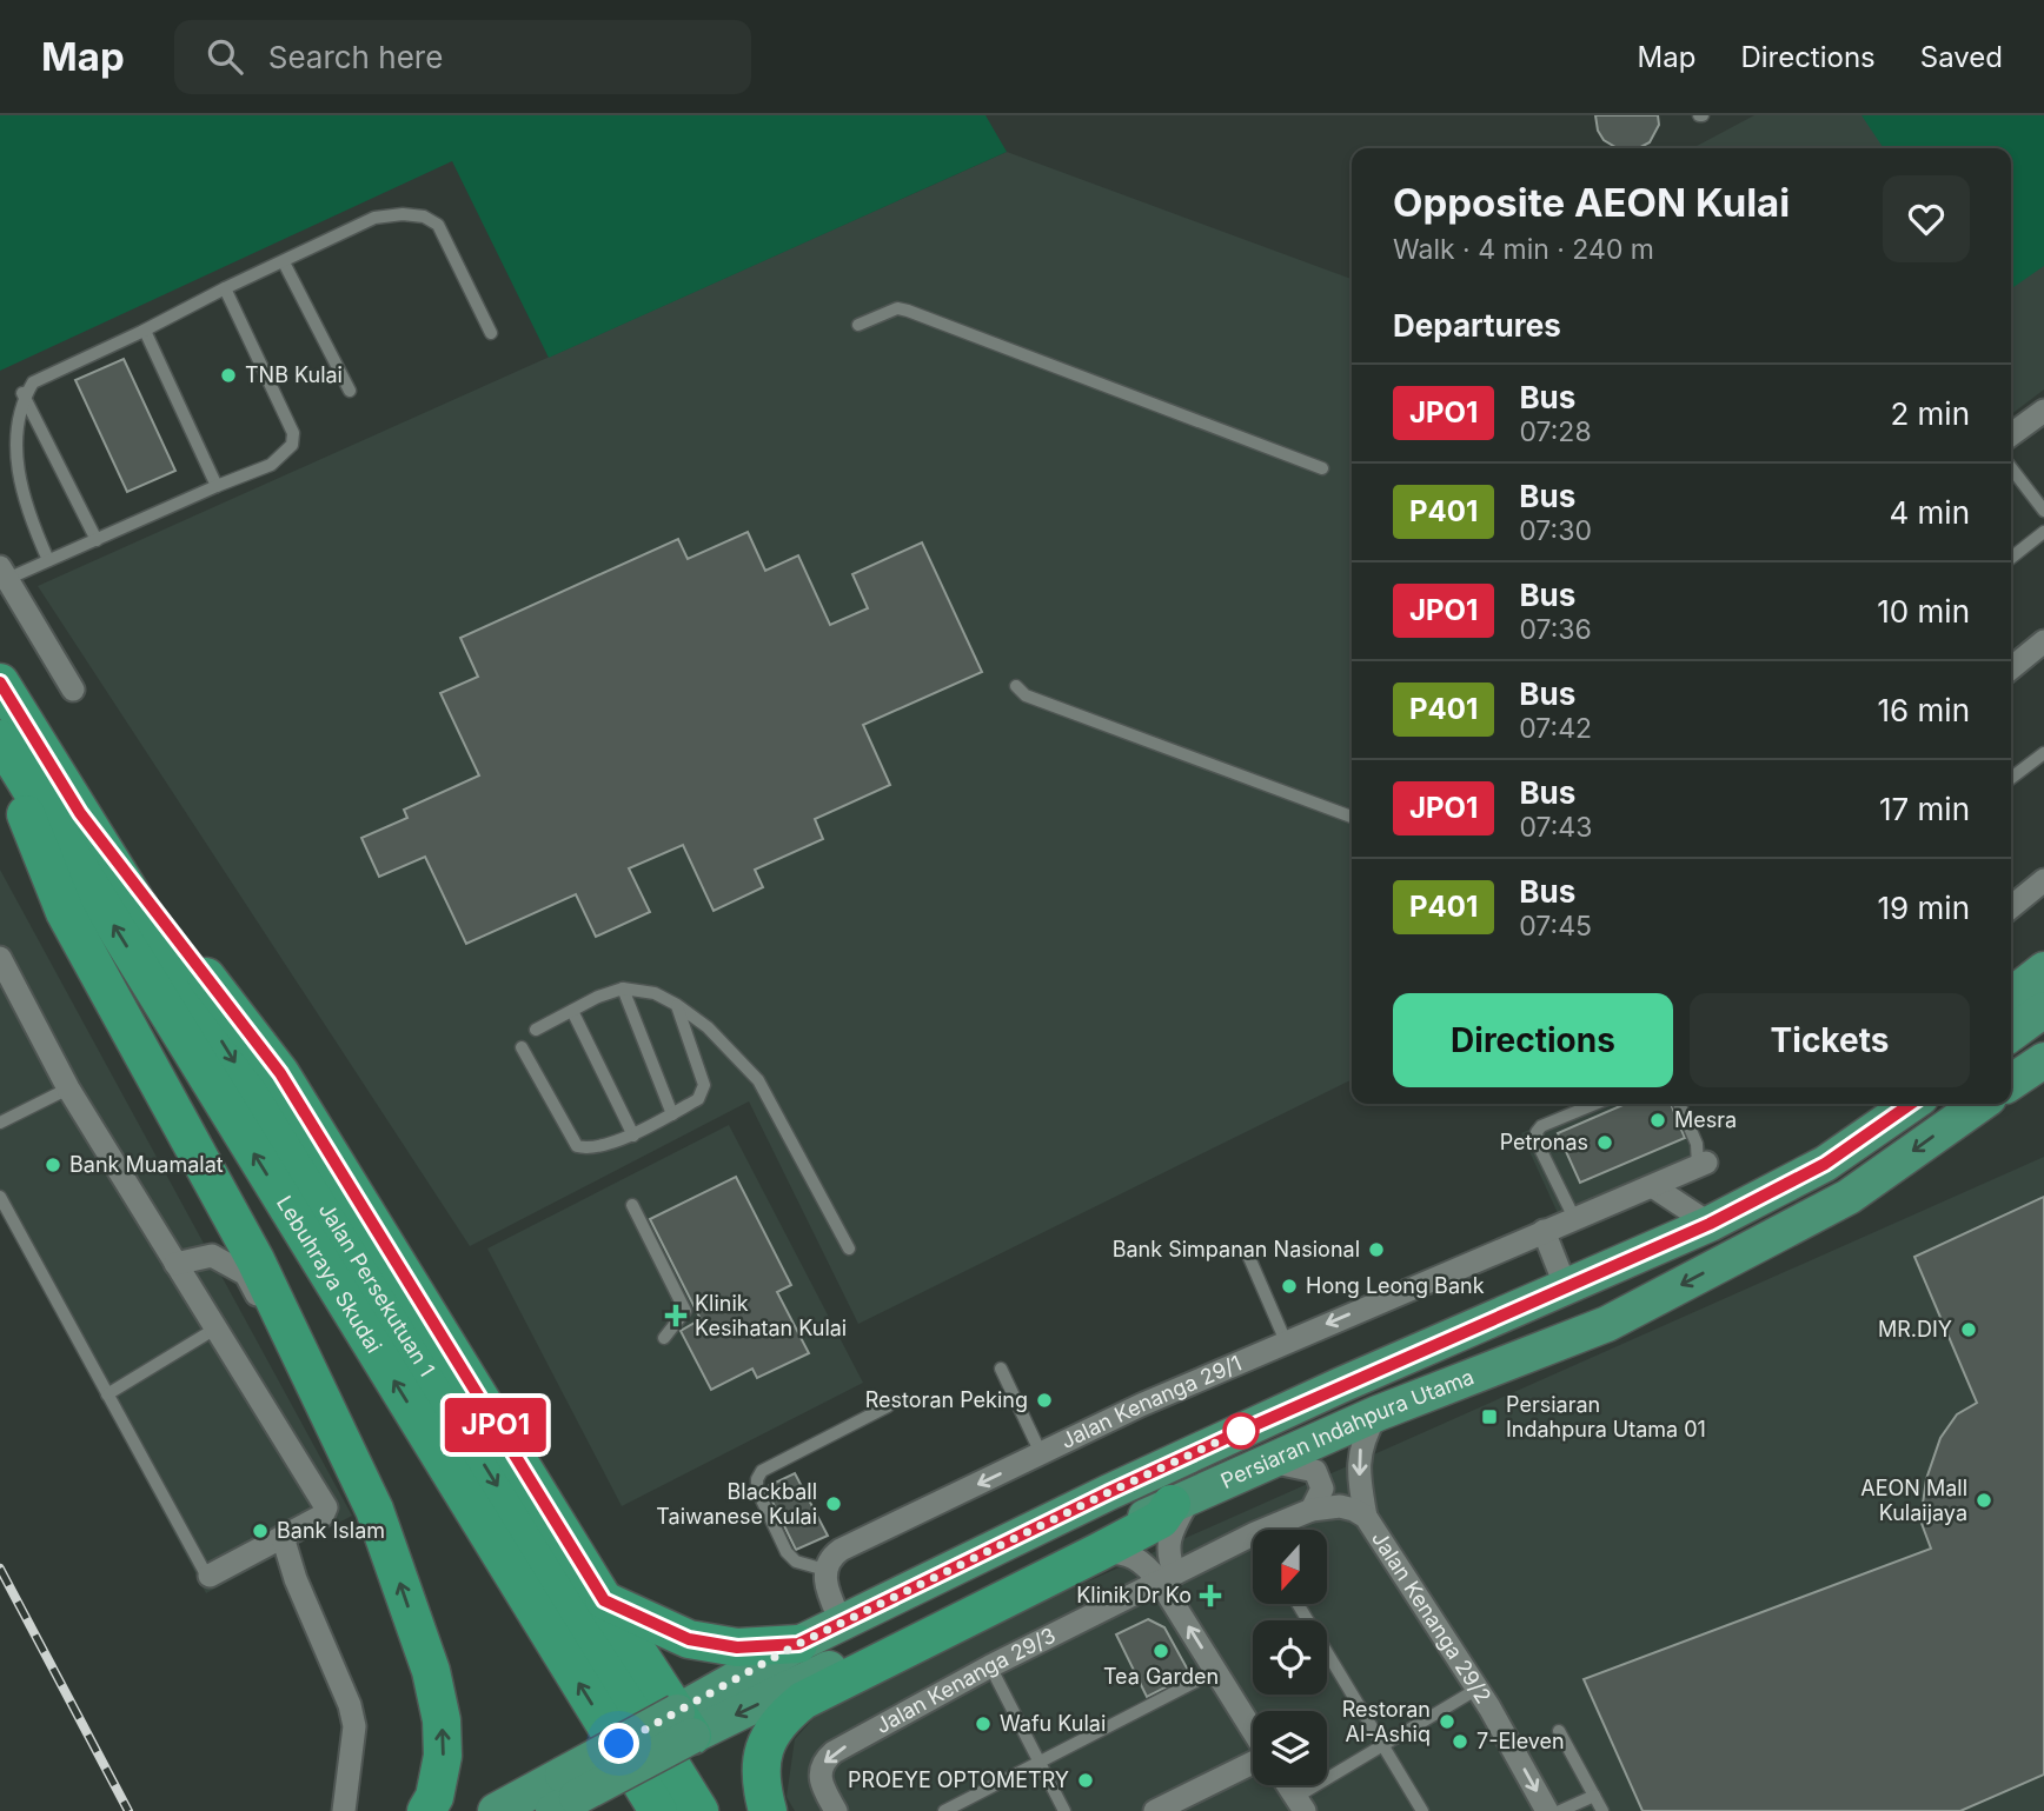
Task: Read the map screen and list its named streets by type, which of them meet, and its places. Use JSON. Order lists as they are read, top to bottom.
{
  "streets": {
    "highway": ["Lebuhraya Skudai", "Jalan Persekutuan 1"],
    "main road": ["Persiaran Indahpura Utama"],
    "street": ["Jalan Kenanga 29/1", "Jalan Kenanga 29/2", "Jalan Kenanga 29/3"]
  },
  "crossings": [
    ["Jalan Kenanga 29/2", "Jalan Kenanga 29/3"]
  ],
  "one_way": ["Jalan Kenanga 29/1", "Jalan Kenanga 29/3"],
  "places": {
    "other": [
      "TNB Kulai",
      "Mesra",
      "Petronas",
      "Bank Muamalat",
      "Bank Simpanan Nasional",
      "Hong Leong Bank",
      "MR.DIY",
      "Restoran Peking",
      "AEON Mall Kulaijaya",
      "Blackball Taiwanese Kulai",
      "Bank Islam",
      "Tea Garden",
      "Restoran Al-Ashiq",
      "Wafu Kulai",
      "7-Eleven",
      "PROEYE OPTOMETRY"
    ],
    "health": ["Klinik Kesihatan Kulai", "Klinik Dr Ko"],
    "transit": ["Persiaran Indahpura Utama 01"]
  },
  "lines": ["bus line JPO1"],
  "north": "bottom",
  "page": {
    "header": "Map",
    "search": "Search here",
    "nav": ["Map", "Directions", "Saved"],
    "on_map": "JPO1",
    "heading": [
      ["Opposite AEON Kulai", "Walk · 4 min · 240 m"],
      "Departures"
    ],
    "list": [
      {
        "mark": "JPO1",
        "name": "Bus",
        "note": "07:28",
        "value": "2 min"
      },
      {
        "mark": "P401",
        "name": "Bus",
        "note": "07:30",
        "value": "4 min"
      },
      {
        "mark": "JPO1",
        "name": "Bus",
        "note": "07:36",
        "value": "10 min"
      },
      {
        "mark": "P401",
        "name": "Bus",
        "note": "07:42",
        "value": "16 min"
      },
      {
        "mark": "JPO1",
        "name": "Bus",
        "note": "07:43",
        "value": "17 min"
      },
      {
        "mark": "P401",
        "name": "Bus",
        "note": "07:45",
        "value": "19 min"
      }
    ],
    "buttons": ["Directions", "Tickets"]
  }
}
